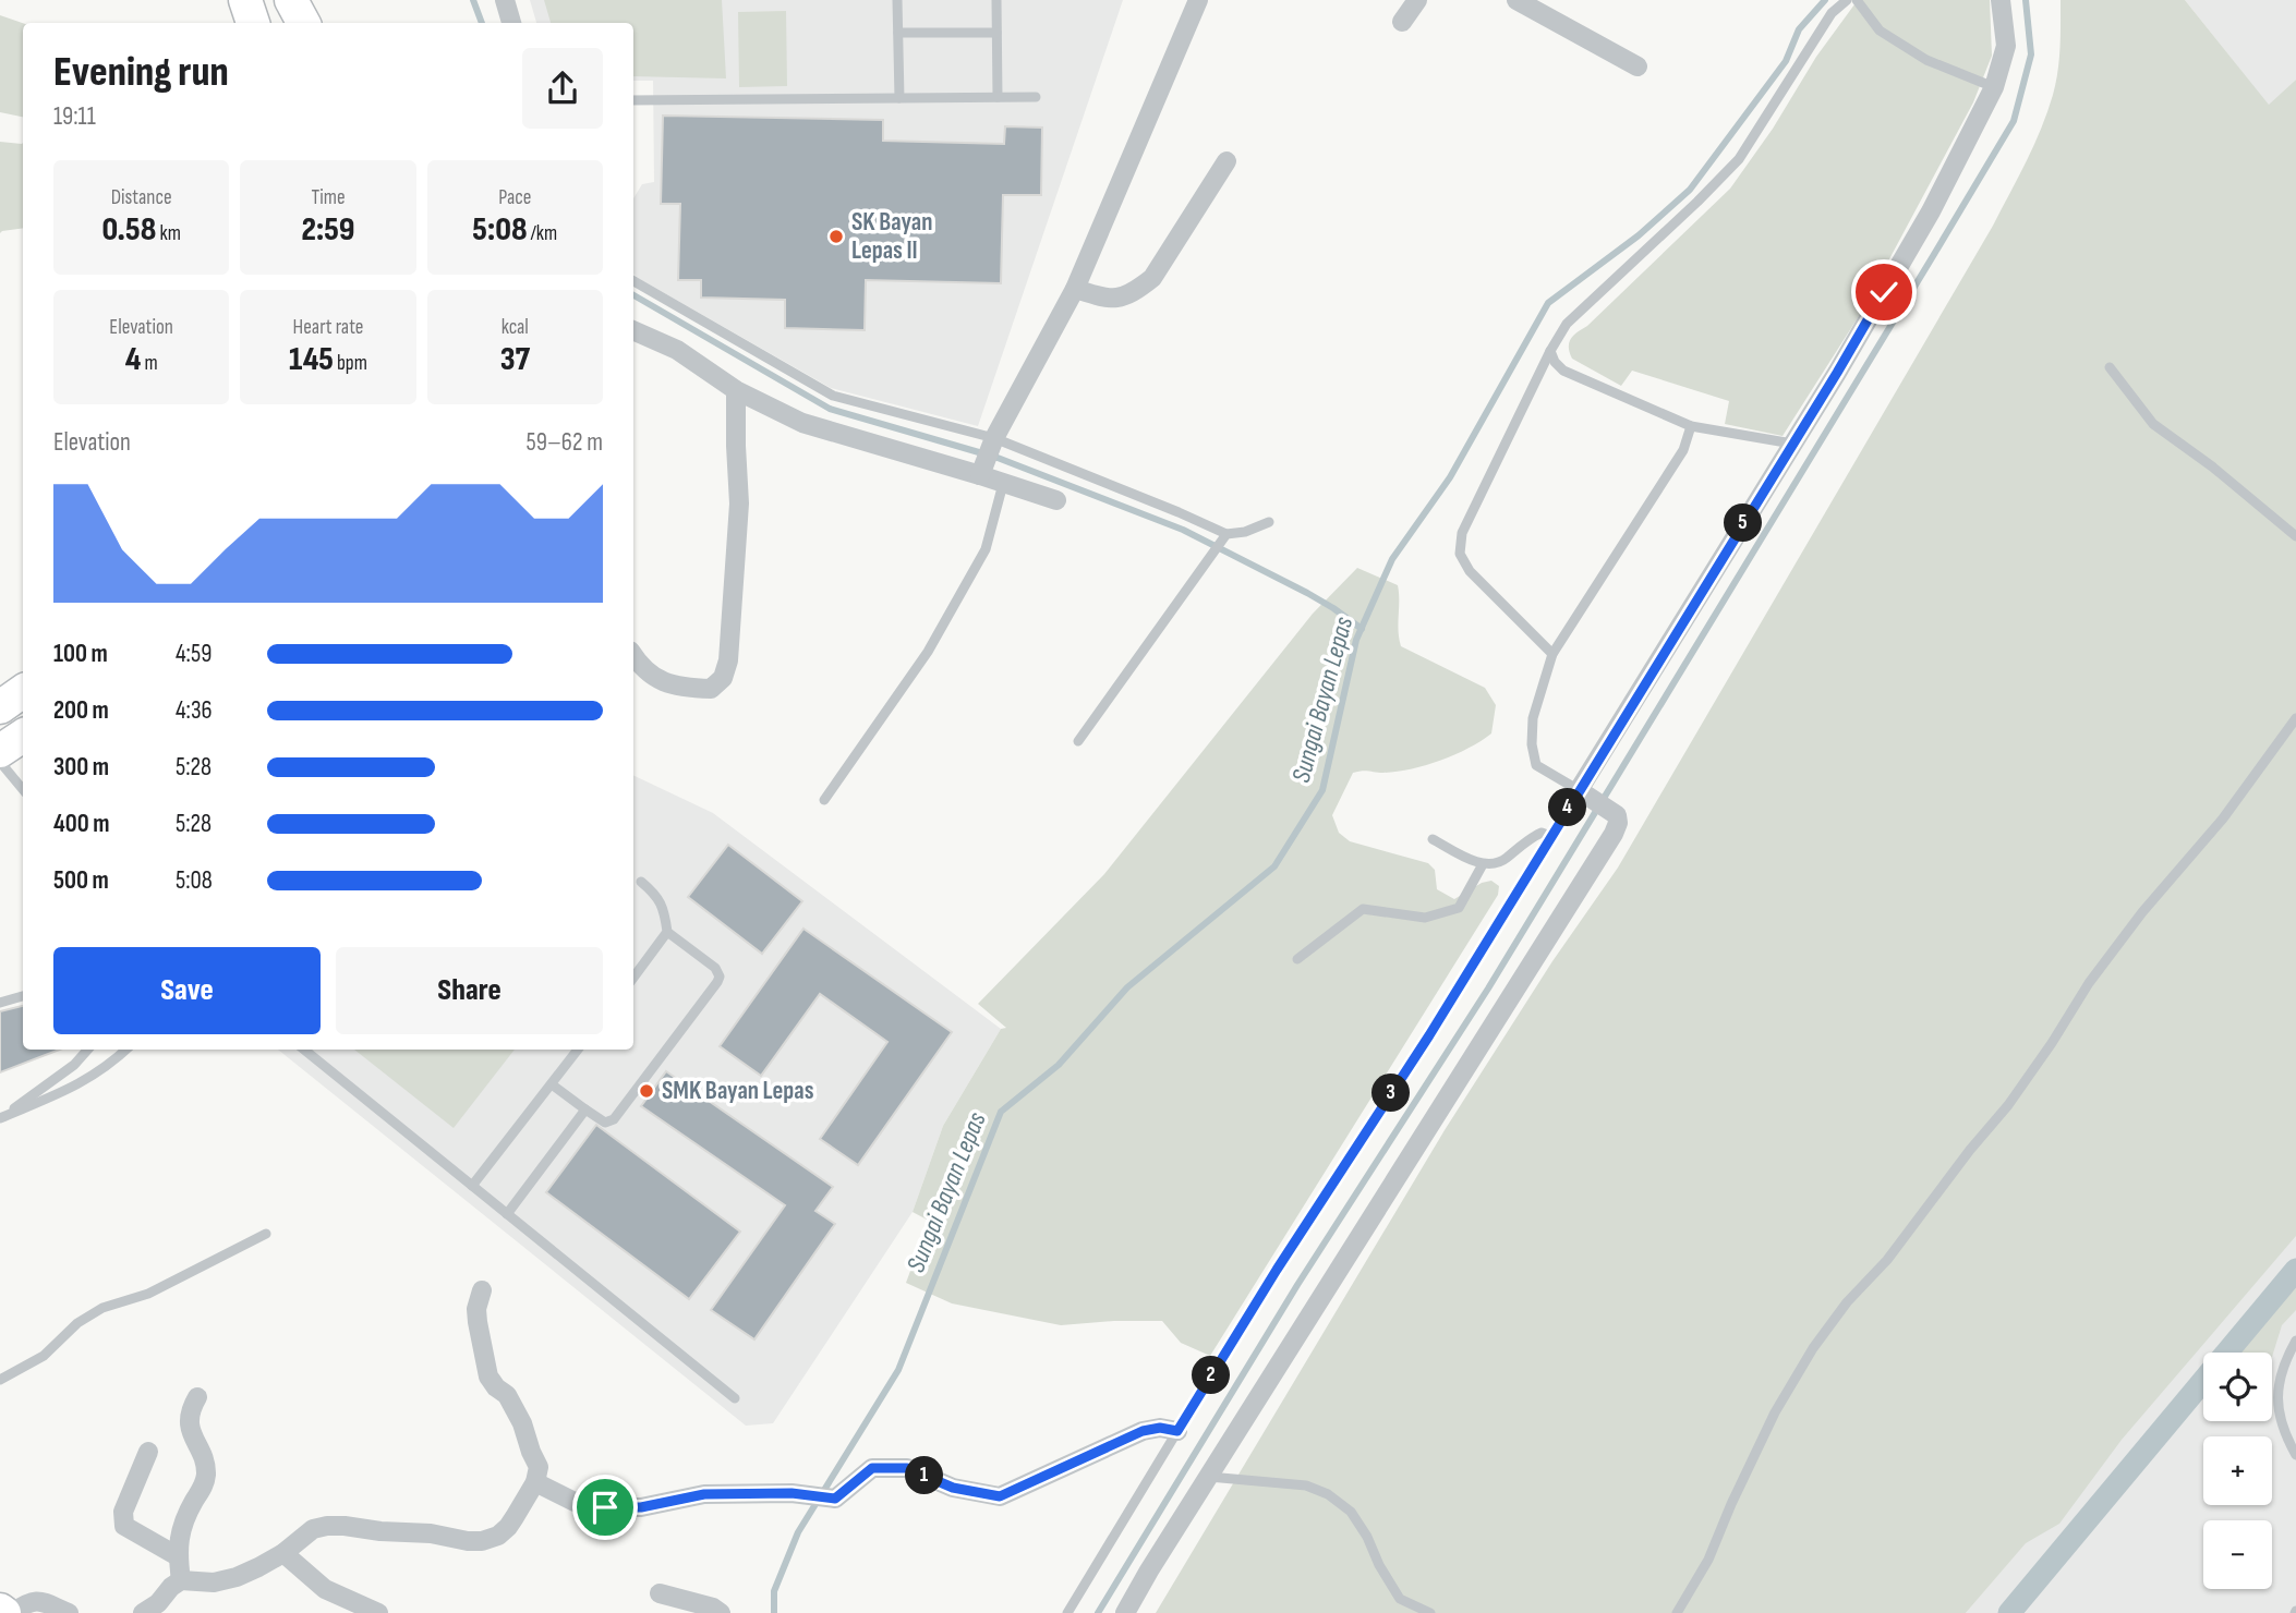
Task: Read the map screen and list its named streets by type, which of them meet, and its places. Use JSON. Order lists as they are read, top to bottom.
{
  "water": ["Sungai Bayan Lepas"],
  "places": ["SK Bayan Lepas II", "SMK Bayan Lepas"],
  "page": {
    "heading": ["Evening run", "19:11"],
    "stats": [
      ["Distance", "0.58 km"],
      ["Time", "2:59"],
      ["Pace", "5:08 /km"],
      ["Elevation", "4 m"],
      ["Heart rate", "145 bpm"],
      ["kcal", "37"]
    ],
    "chart": ["Elevation", "59–62 m"],
    "pins": [
      "5",
      "4",
      "3",
      "2",
      "1"
    ],
    "list": [
      {
        "name": "100 m",
        "note": "4:59"
      },
      {
        "name": "200 m",
        "note": "4:36"
      },
      {
        "name": "300 m",
        "note": "5:28"
      },
      {
        "name": "400 m",
        "note": "5:28"
      },
      {
        "name": "500 m",
        "note": "5:08"
      }
    ],
    "buttons": ["Save", "Share"],
    "map_buttons": ["+", "−"]
  }
}
